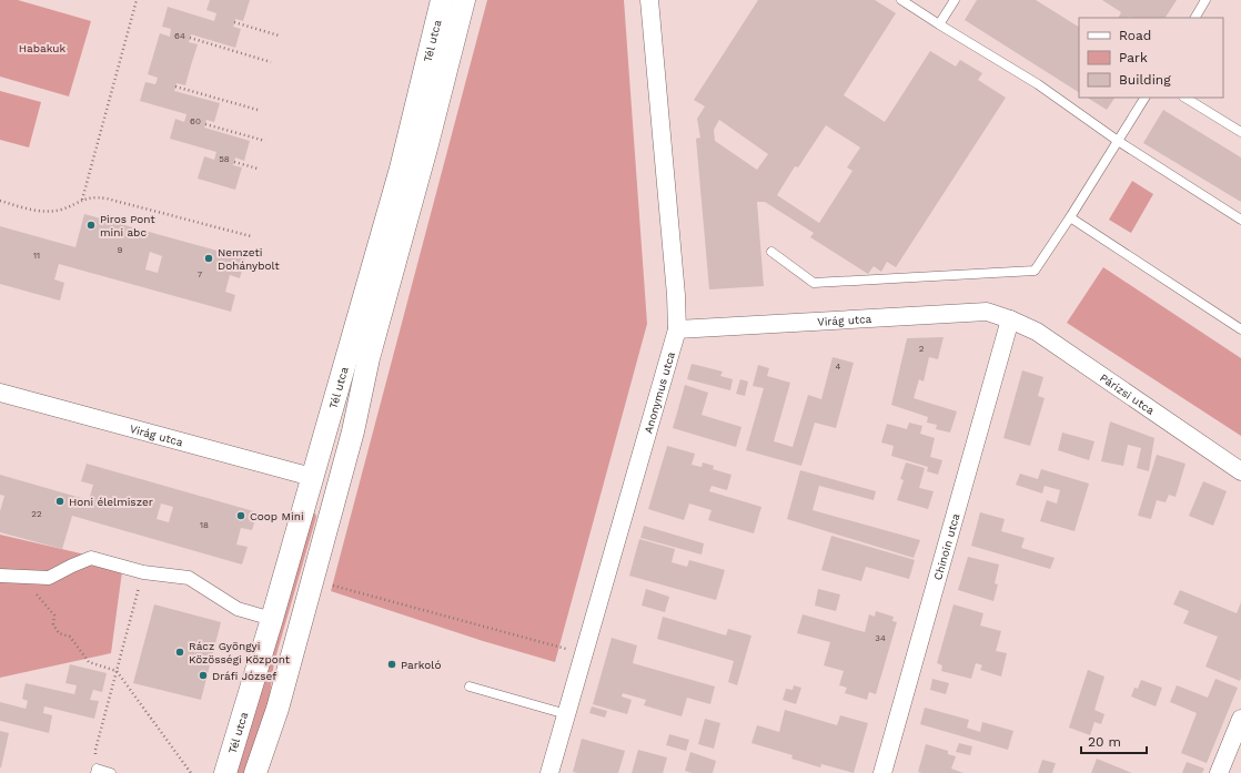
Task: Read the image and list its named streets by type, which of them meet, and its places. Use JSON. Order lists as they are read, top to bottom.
{
  "streets": {
    "street": [
      "Tél utca",
      "Virág utca",
      "Anonymus utca",
      "Párizsi utca",
      "Chinoin utca"
    ]
  },
  "crossings": [
    ["Tél utca", "Virág utca"],
    ["Virág utca", "Anonymus utca"],
    ["Virág utca", "Párizsi utca"],
    ["Virág utca", "Chinoin utca"],
    ["Párizsi utca", "Chinoin utca"]
  ],
  "parks": ["Habakuk"],
  "places": [
    "Piros Pont mini abc",
    "Nemzeti Dohánybolt",
    "Honi élelmiszer",
    "Coop Mini",
    "Rácz Gyöngyi Közösségi Központ",
    "Parkoló",
    "Dráfi József"
  ],
  "house_numbers": [
    "64",
    "60",
    "58",
    "9",
    "11",
    "7",
    "2",
    "4",
    "22",
    "18",
    "34"
  ],
  "legend": ["Road", "Park", "Building"],
  "scale_bar": "20 m"
}
